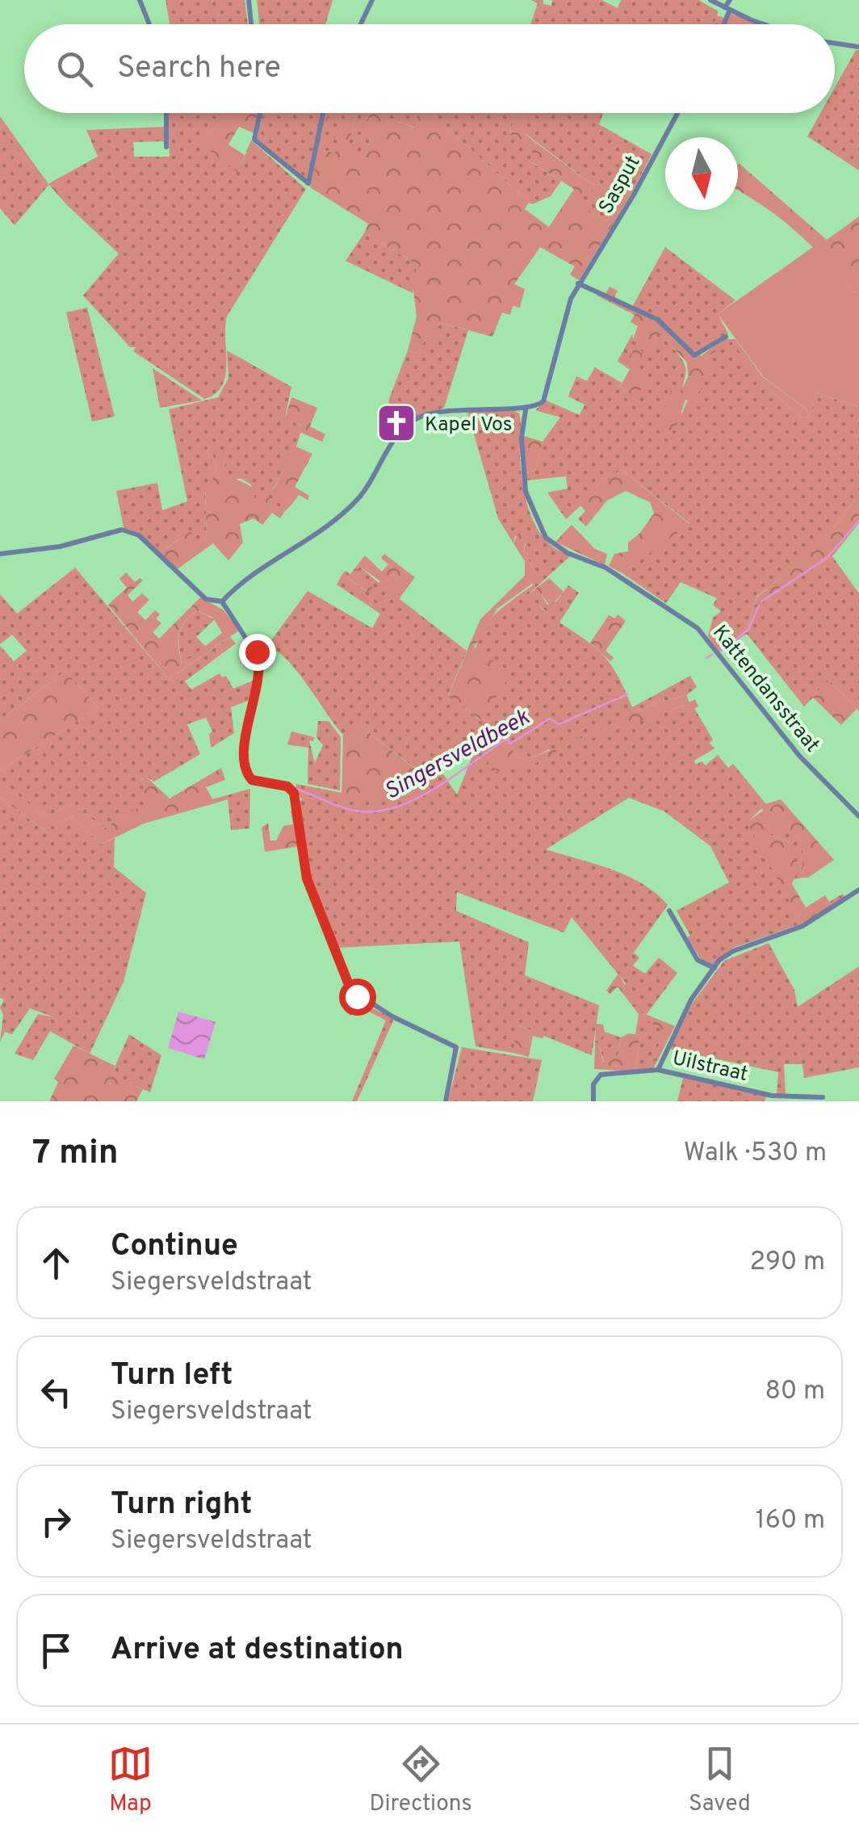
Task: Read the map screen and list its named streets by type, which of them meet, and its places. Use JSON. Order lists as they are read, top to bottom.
{
  "streets": {
    "street": ["Sasput", "Kattendansstraat", "Uilstraat"]
  },
  "crossings": [
    ["Sasput", "Kattendansstraat"]
  ],
  "water": ["Singersveldbeek"],
  "places": {
    "church": ["Kapel Vos"]
  },
  "north": "bottom",
  "page": {
    "search": "Search here",
    "heading": ["7 min", "Walk · 530 m"],
    "list": [
      ["Continue", "Siegersveldstraat", "290 m"],
      ["Turn left", "Siegersveldstraat", "80 m"],
      ["Turn right", "Siegersveldstraat", "160 m"],
      "Arrive at destination"
    ],
    "nav": ["Map", "Directions", "Saved"]
  }
}
